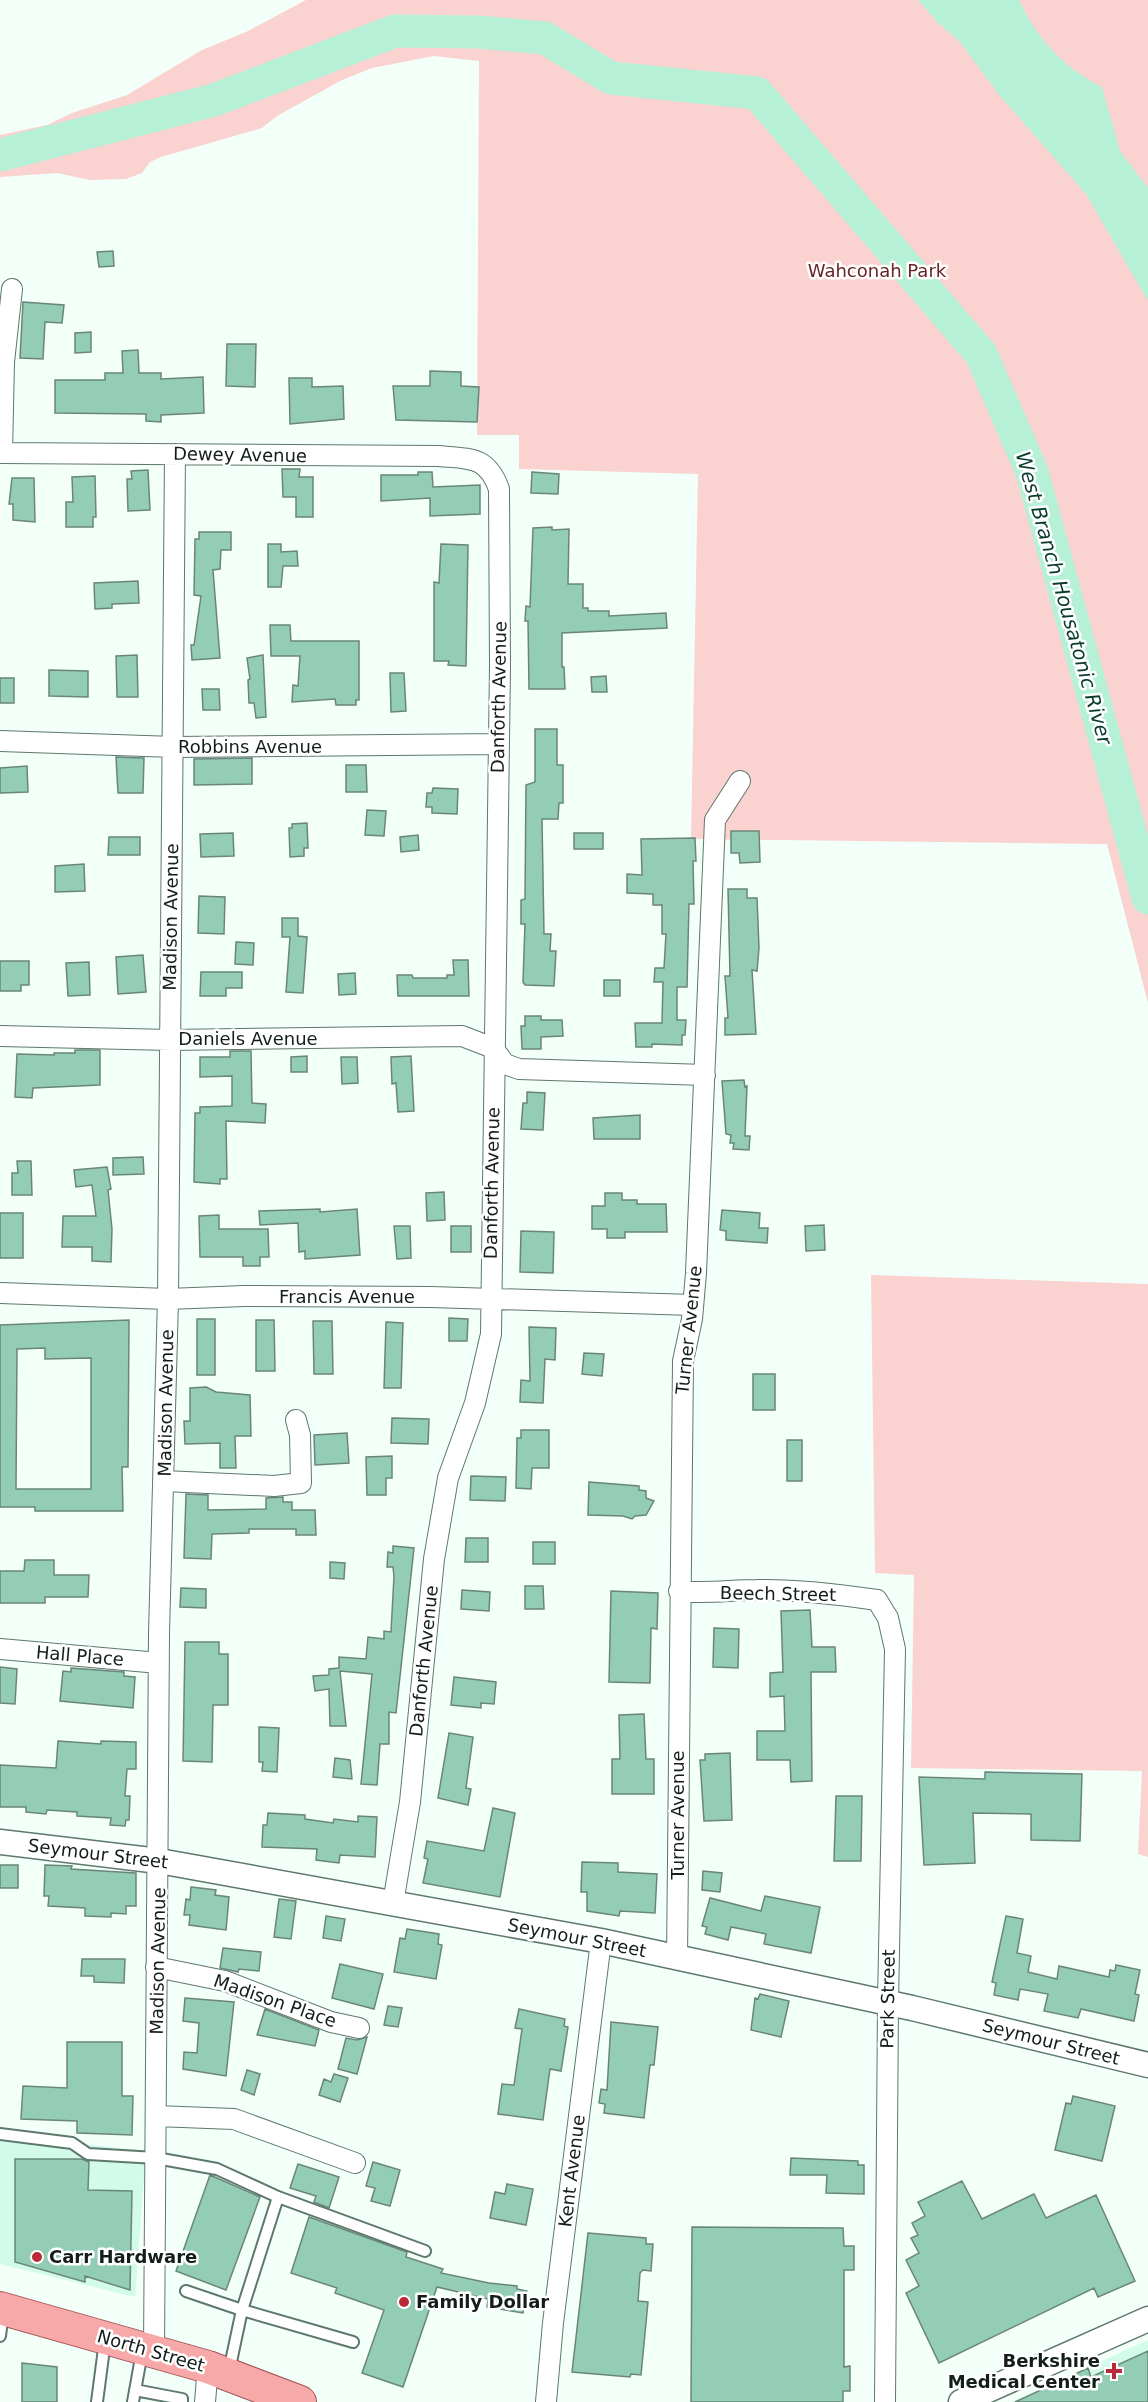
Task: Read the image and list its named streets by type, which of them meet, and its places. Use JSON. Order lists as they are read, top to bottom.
{
  "streets": {
    "main road": ["North Street"],
    "street": [
      "Dewey Avenue",
      "Danforth Avenue",
      "Robbins Avenue",
      "Madison Avenue",
      "Daniels Avenue",
      "Francis Avenue",
      "Turner Avenue",
      "Beech Street",
      "Hall Place",
      "Seymour Street",
      "Park Street",
      "Madison Place",
      "Kent Avenue"
    ]
  },
  "crossings": [
    ["Dewey Avenue", "Danforth Avenue"],
    ["Dewey Avenue", "Madison Avenue"],
    ["Danforth Avenue", "Robbins Avenue"],
    ["Danforth Avenue", "Daniels Avenue"],
    ["Danforth Avenue", "Francis Avenue"],
    ["Danforth Avenue", "Seymour Street"],
    ["Robbins Avenue", "Madison Avenue"],
    ["Madison Avenue", "Daniels Avenue"],
    ["Madison Avenue", "Francis Avenue"],
    ["Madison Avenue", "Hall Place"],
    ["Madison Avenue", "Seymour Street"],
    ["Madison Avenue", "Madison Place"],
    ["Madison Avenue", "North Street"],
    ["Francis Avenue", "Turner Avenue"],
    ["Turner Avenue", "Beech Street"],
    ["Turner Avenue", "Seymour Street"],
    ["Beech Street", "Park Street"],
    ["Seymour Street", "Park Street"],
    ["Seymour Street", "Kent Avenue"]
  ],
  "water": ["West Branch Housatonic River"],
  "parks": ["Wahconah Park"],
  "places": {
    "other": ["Carr Hardware", "Family Dollar"],
    "health": ["Berkshire Medical Center"]
  }
}
